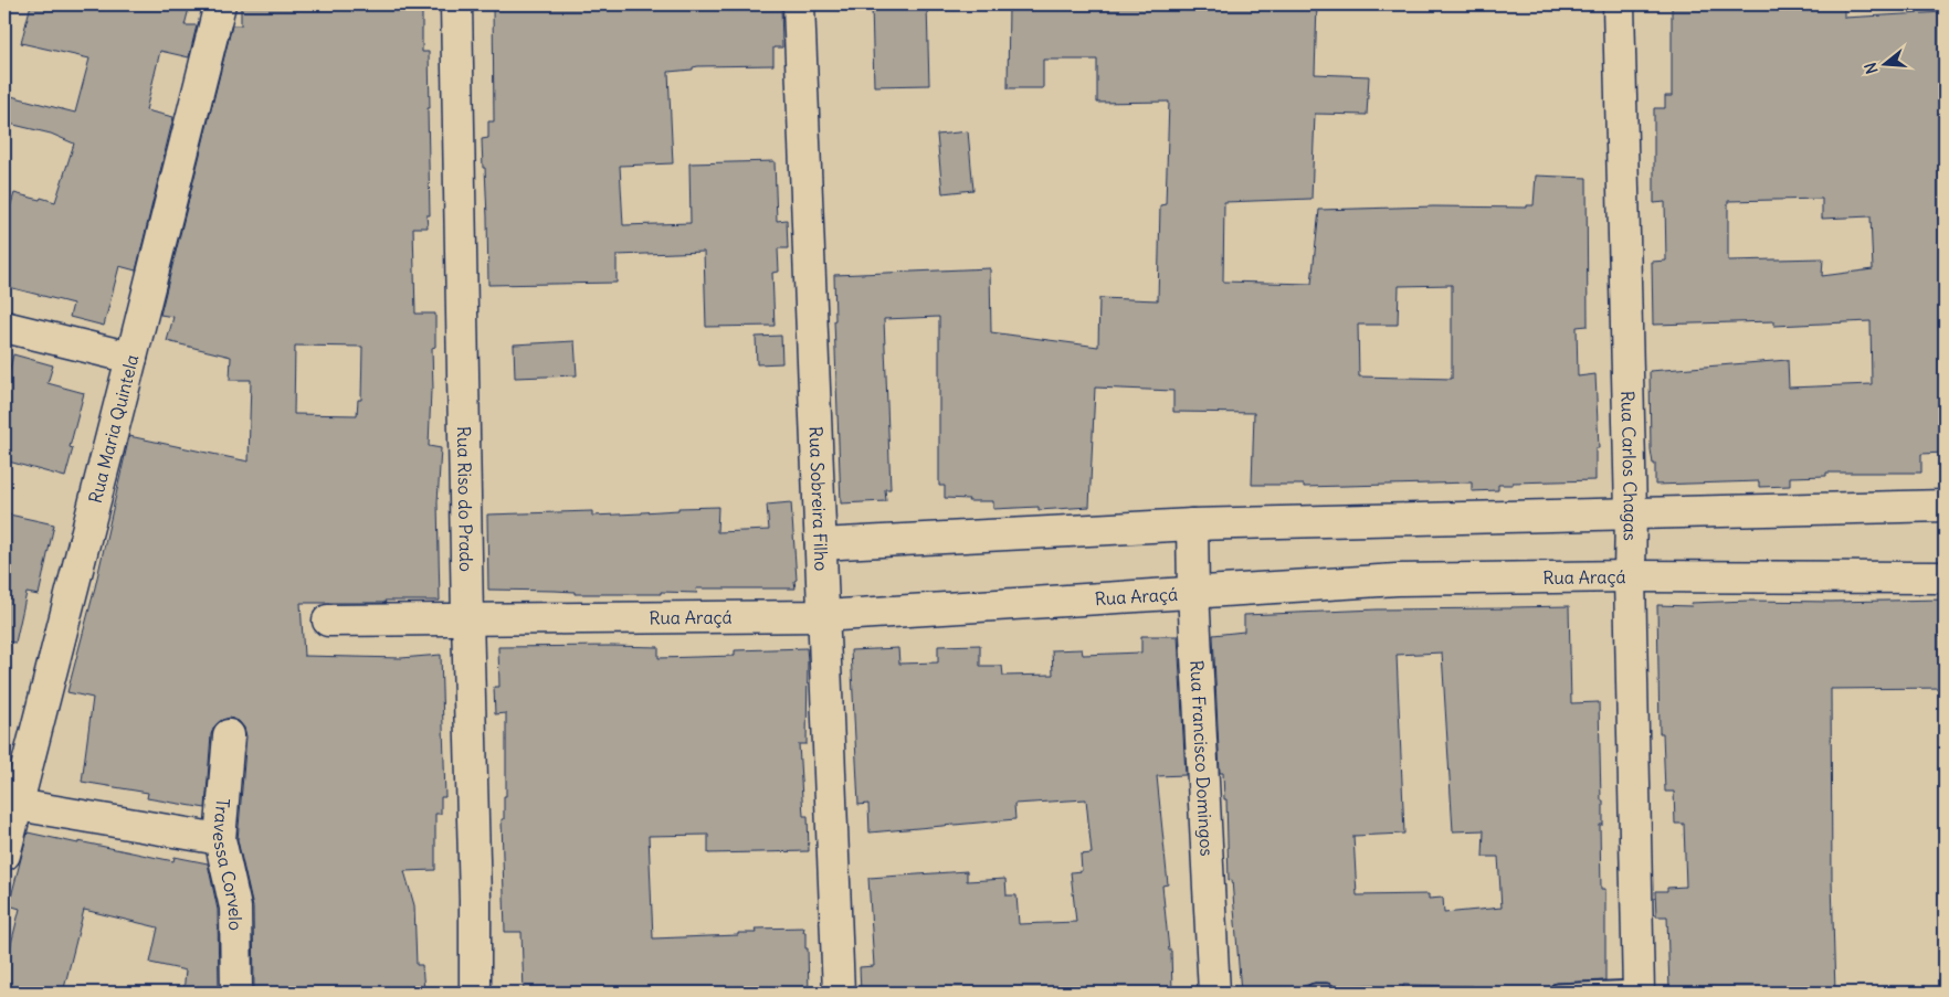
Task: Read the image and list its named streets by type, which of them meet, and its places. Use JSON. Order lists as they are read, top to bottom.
{
  "streets": {
    "street": [
      "Rua Maria Quintela",
      "Rua Carlos Chagas",
      "Rua Sobreira Filho",
      "Rua Riso do Prado",
      "Rua Araçá",
      "Rua Francisco Domingos",
      "Travessa Corvelo"
    ]
  },
  "crossings": [
    ["Rua Carlos Chagas", "Rua Araçá"],
    ["Rua Sobreira Filho", "Rua Araçá"],
    ["Rua Riso do Prado", "Rua Araçá"],
    ["Rua Araçá", "Rua Francisco Domingos"]
  ],
  "north": "left"
}
